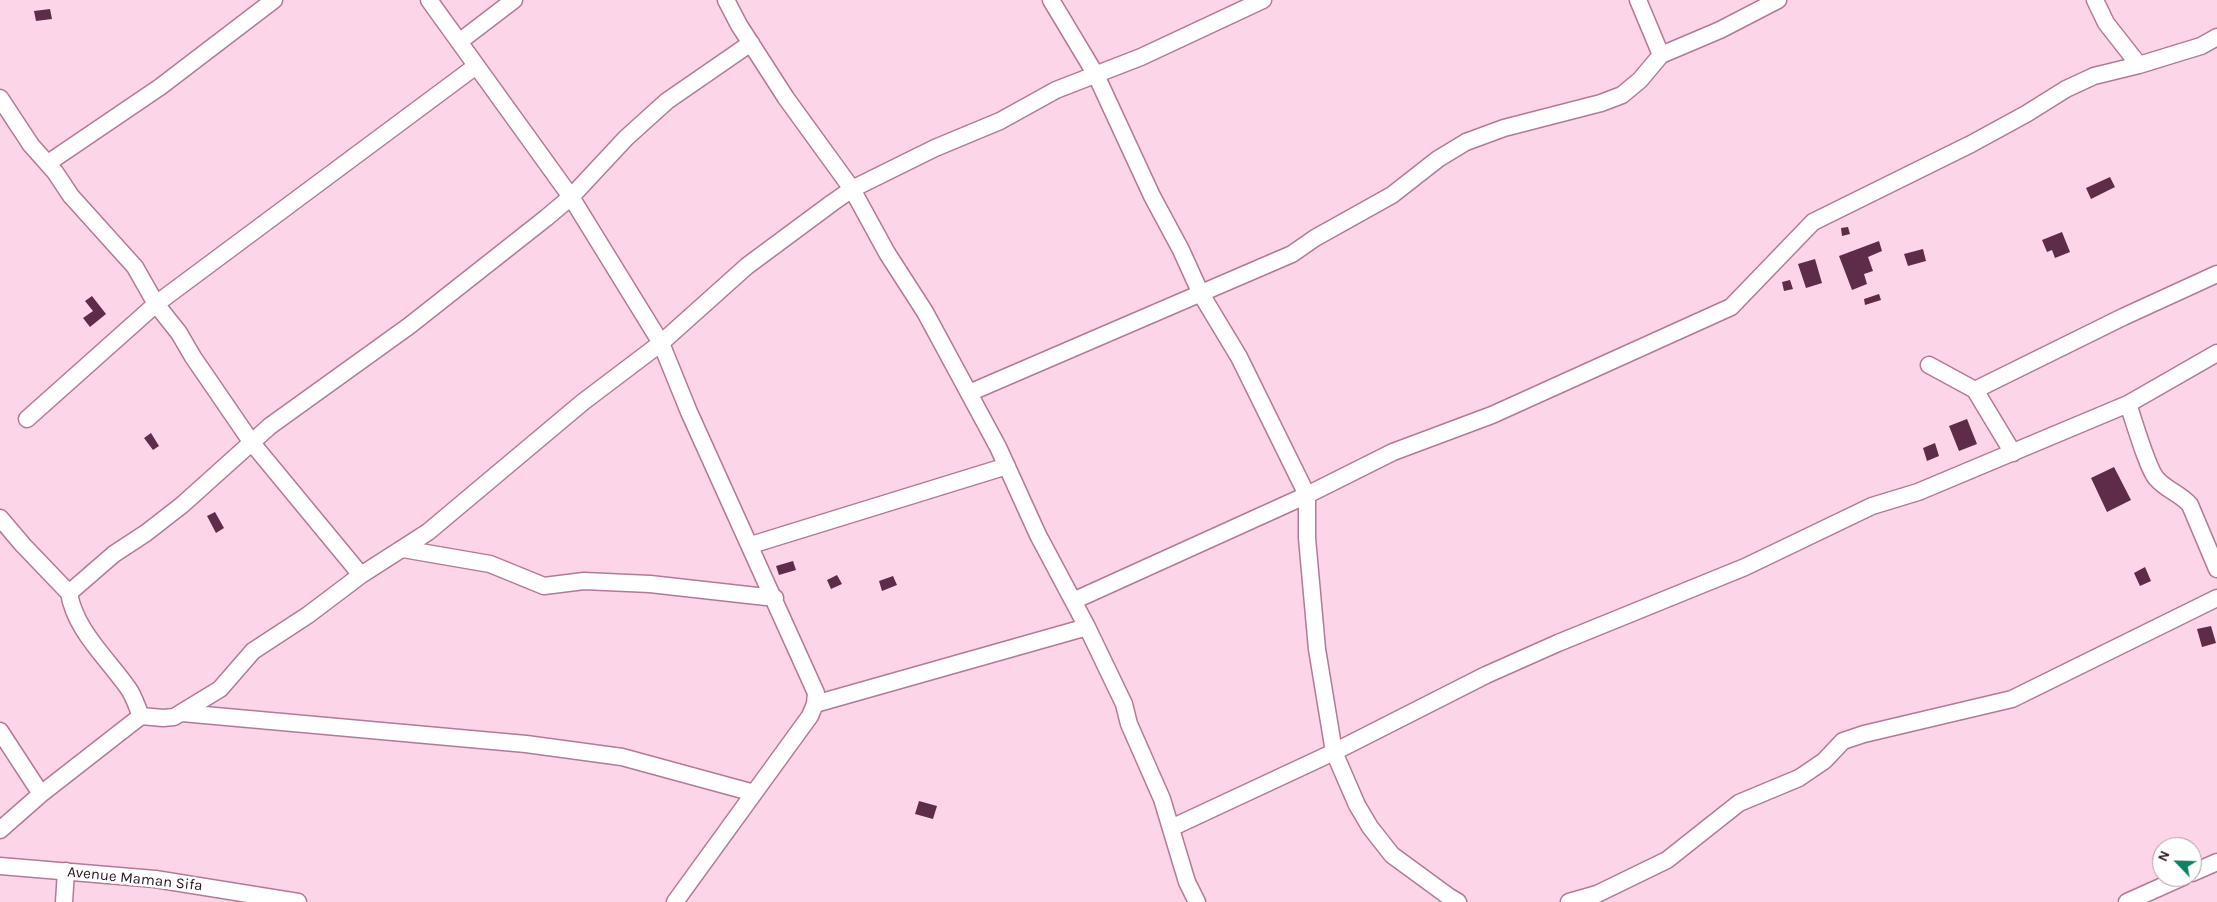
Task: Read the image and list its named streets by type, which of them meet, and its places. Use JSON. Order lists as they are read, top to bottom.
{
  "streets": {
    "street": ["Avenue Maman Sifa"]
  },
  "north": "top left"
}
